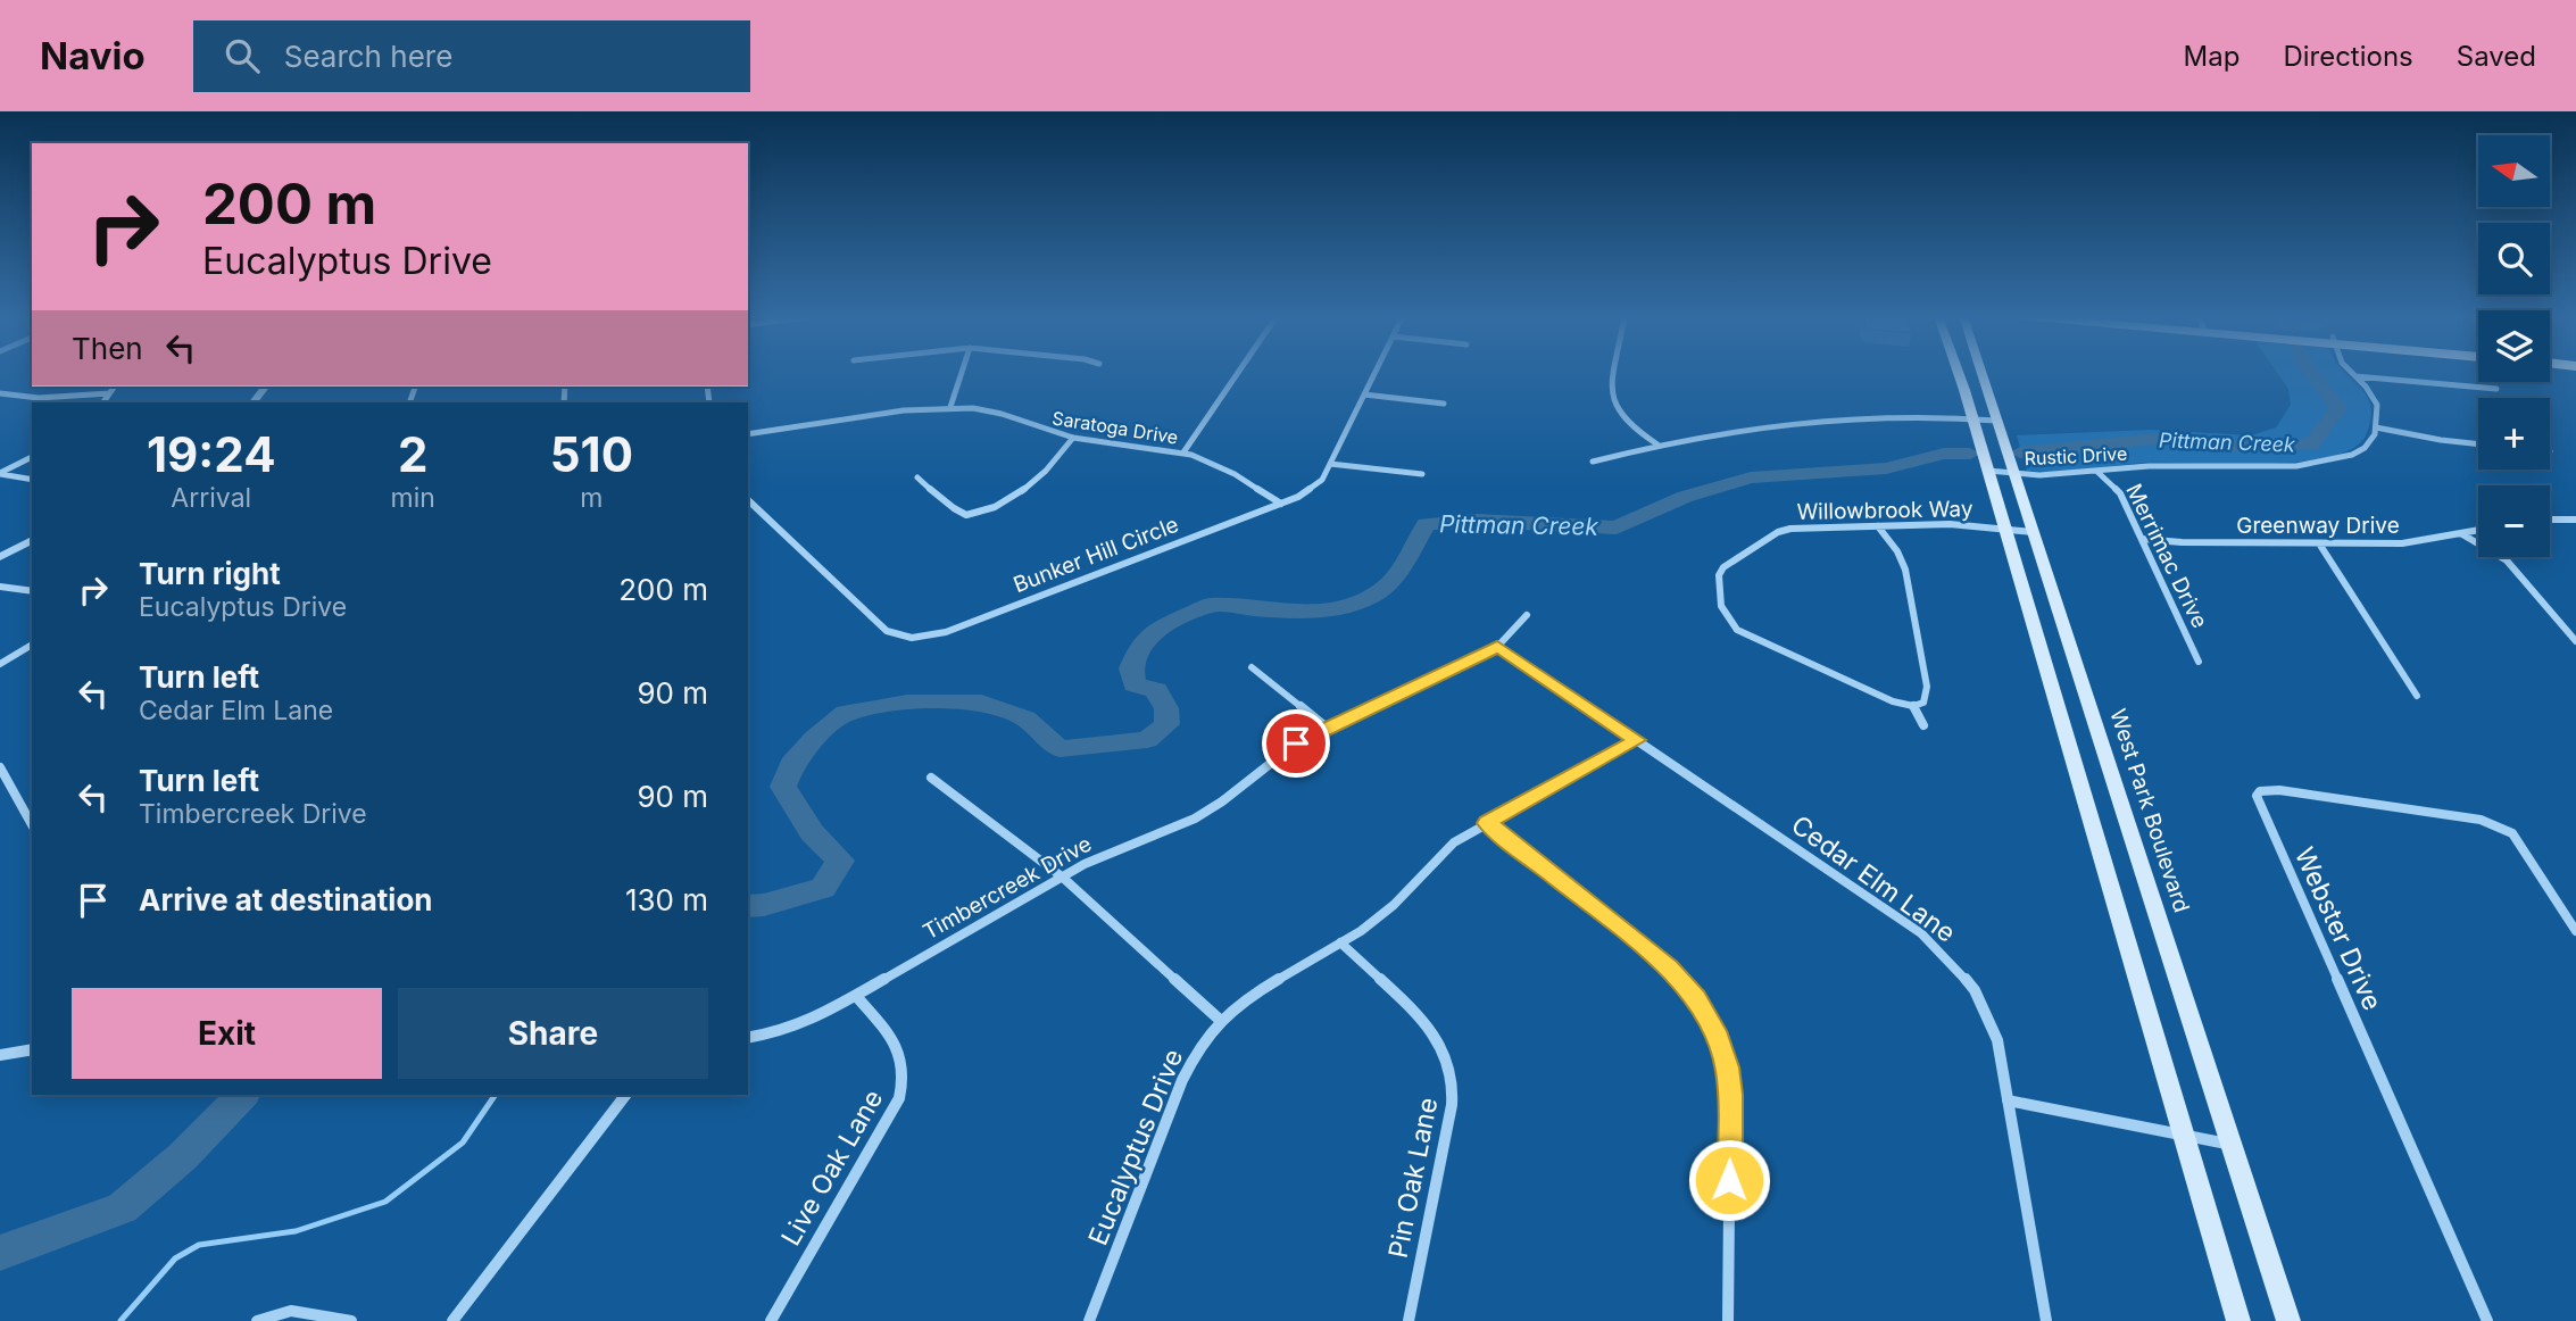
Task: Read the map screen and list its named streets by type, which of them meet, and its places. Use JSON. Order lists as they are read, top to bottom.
{
  "streets": {
    "main road": ["West Park Boulevard"],
    "street": [
      "Saratoga Drive",
      "Rustic Drive",
      "Willowbrook Way",
      "Greenway Drive",
      "Bunker Hill Circle",
      "Merrimac Drive",
      "Cedar Elm Lane",
      "Timbercreek Drive",
      "Webster Drive",
      "Eucalyptus Drive",
      "Live Oak Lane",
      "Pin Oak Lane"
    ]
  },
  "crossings": [
    ["Saratoga Drive", "Bunker Hill Circle"],
    ["Rustic Drive", "Merrimac Drive"],
    ["Rustic Drive", "West Park Boulevard"],
    ["Willowbrook Way", "West Park Boulevard"],
    ["Greenway Drive", "Merrimac Drive"],
    ["Cedar Elm Lane", "Timbercreek Drive"],
    ["Cedar Elm Lane", "Eucalyptus Drive"],
    ["Timbercreek Drive", "Live Oak Lane"],
    ["Eucalyptus Drive", "Pin Oak Lane"]
  ],
  "water": ["Pittman Creek"],
  "north": "left",
  "page": {
    "header": "Navio",
    "search": "Search here",
    "nav": ["Map", "Directions", "Saved"],
    "map_buttons": ["+", "−"],
    "turn": ["200 m", "Eucalyptus Drive"],
    "then": "Then",
    "eta": [
      "19:24",
      "Arrival",
      "2",
      "min",
      "510",
      "m"
    ],
    "list": [
      {
        "name": "Turn right",
        "note": "Eucalyptus Drive",
        "value": "200 m"
      },
      {
        "name": "Turn left",
        "note": "Cedar Elm Lane",
        "value": "90 m"
      },
      {
        "name": "Turn left",
        "note": "Timbercreek Drive",
        "value": "90 m"
      },
      {
        "name": "Arrive at destination",
        "value": "130 m"
      }
    ],
    "buttons": ["Exit", "Share"]
  }
}
